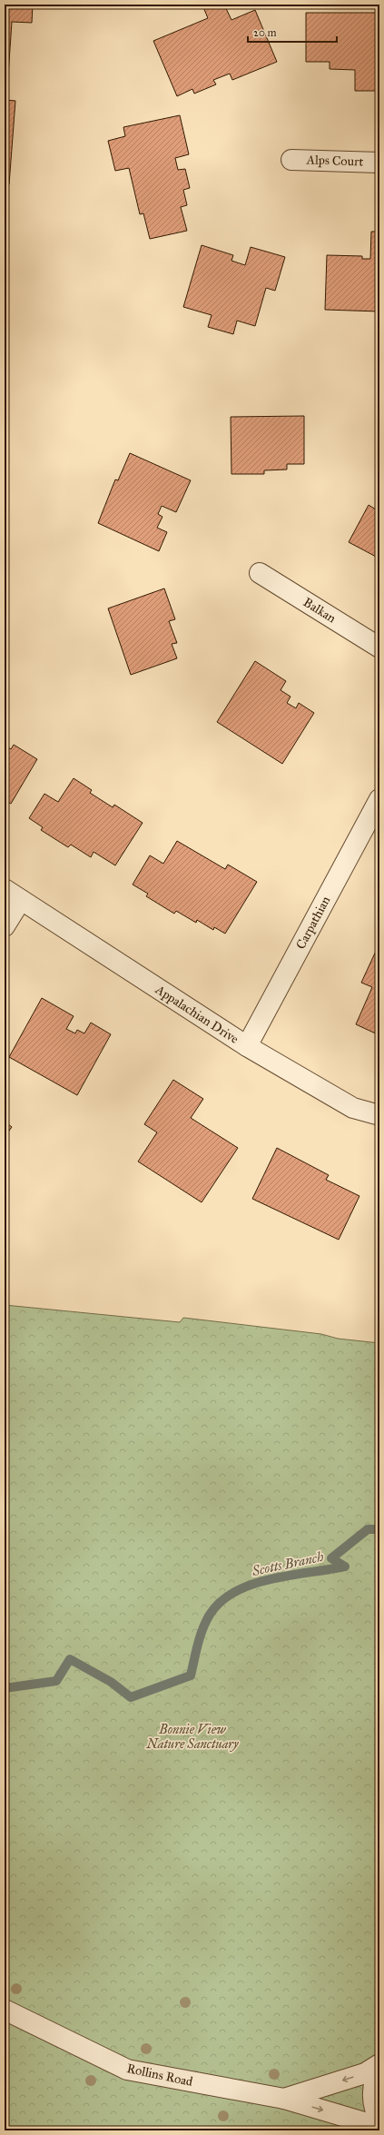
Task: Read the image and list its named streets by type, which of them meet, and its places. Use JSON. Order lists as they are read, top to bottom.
{
  "streets": {
    "street": [
      "Alps Court",
      "Balkan",
      "Carpathian",
      "Appalachian Drive",
      "Rollins Road"
    ]
  },
  "crossings": [
    ["Carpathian", "Appalachian Drive"]
  ],
  "water": ["Scotts Branch"],
  "parks": ["Bonnie View Nature Sanctuary"],
  "scale_bar": "20 m"
}
